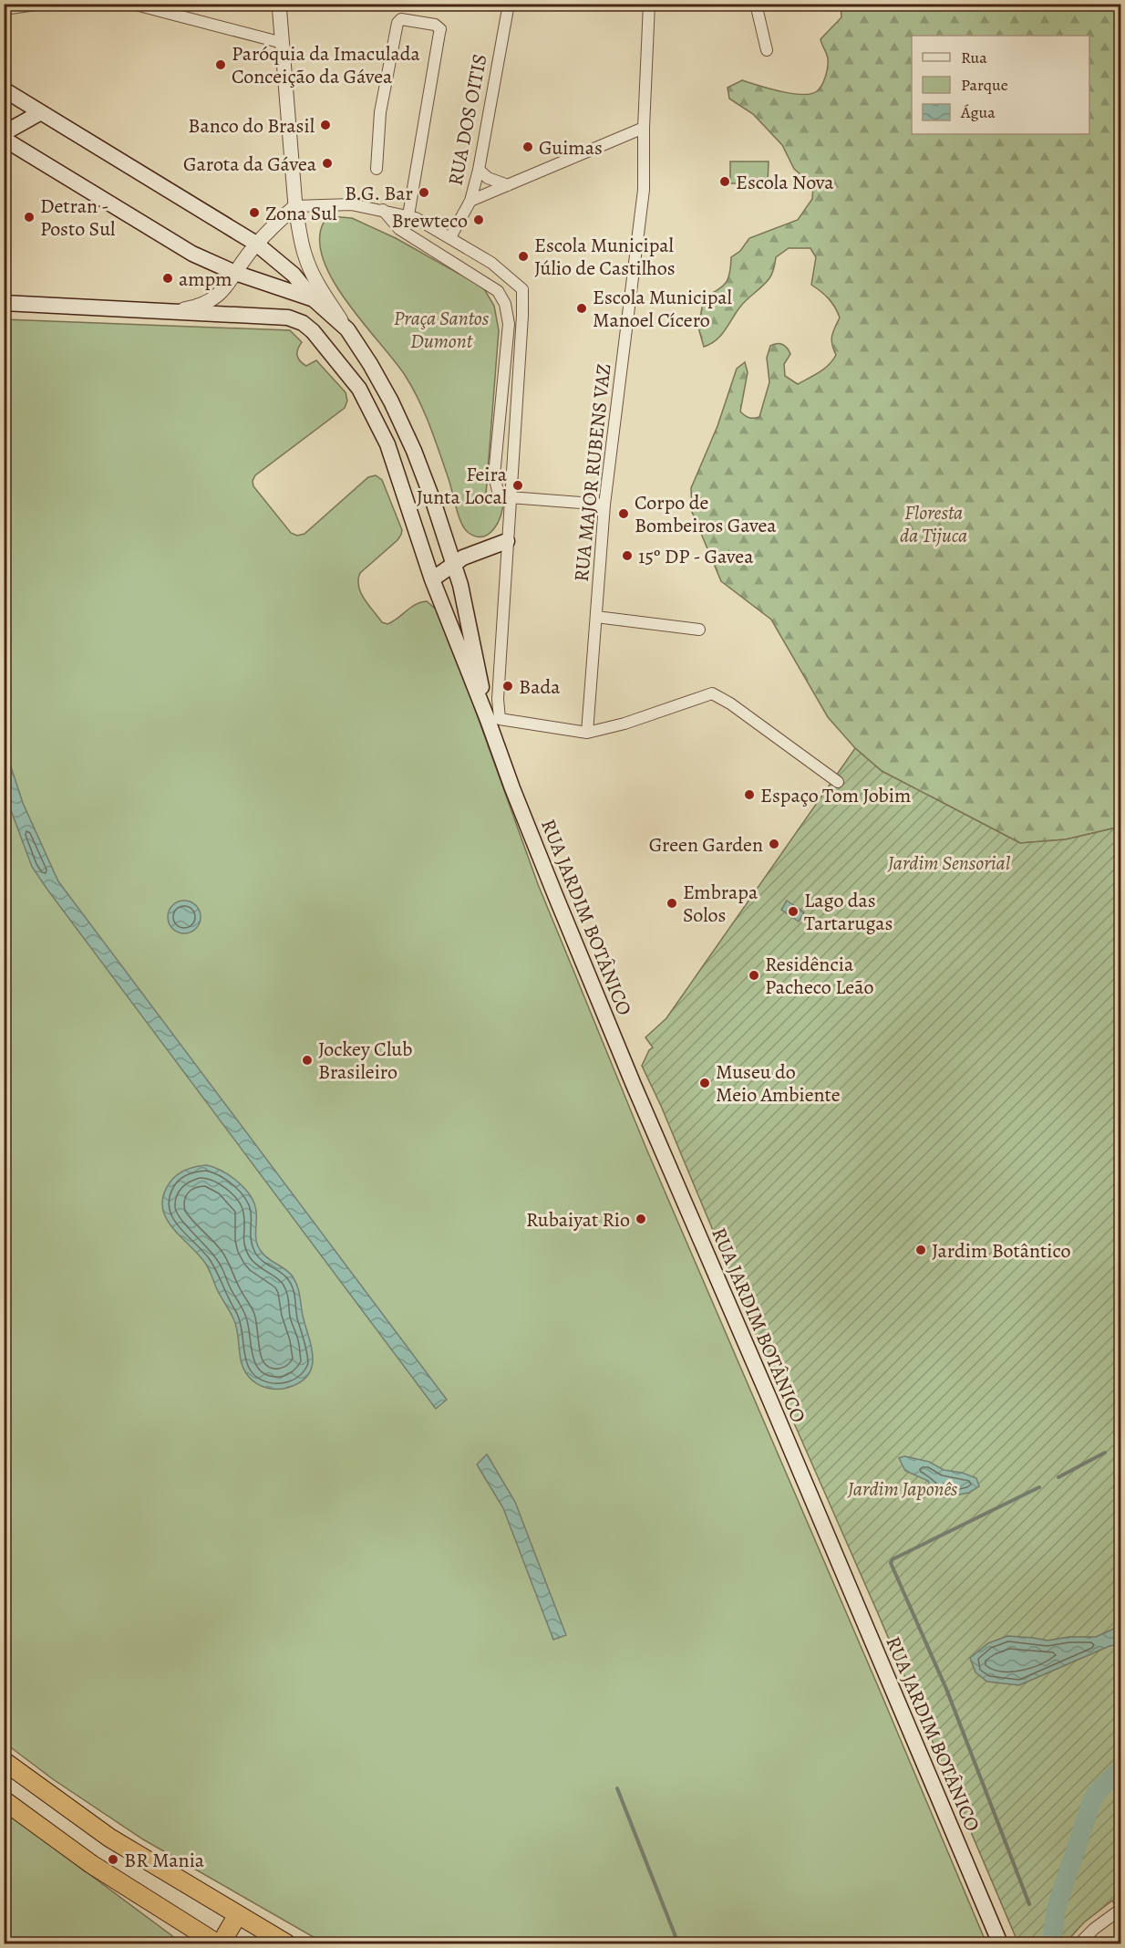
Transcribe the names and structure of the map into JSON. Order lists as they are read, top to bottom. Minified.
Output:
{"streets":{"main road":["RUA JARDIM BOTÂNICO"],"street":["RUA DOS OITIS","RUA MAJOR RUBENS VAZ"]},"parks":["Praça Santos Dumont","Floresta da Tijuca","Jardim Sensorial","Jardim Japonês"],"places":["Paróquia da Imaculada Conceição da Gávea","Banco do Brasil","Guimas","Garota da Gávea","Escola Nova","B.G. Bar","Zona Sul","Detran - Posto Sul","Brewteco","Escola Municipal Júlio de Castilhos","ampm","Escola Municipal Manoel Cícero","Feira Junta Local","Corpo de Bombeiros Gavea","15º DP - Gavea","Bada","Espaço Tom Jobim","Green Garden","Embrapa Solos","Lago das Tartarugas","Residência Pacheco Leão","Jockey Club Brasileiro","Museu do Meio Ambiente","Rubaiyat Rio","Jardim Botântico","BR Mania"],"legend":["Rua","Parque","Água"]}
